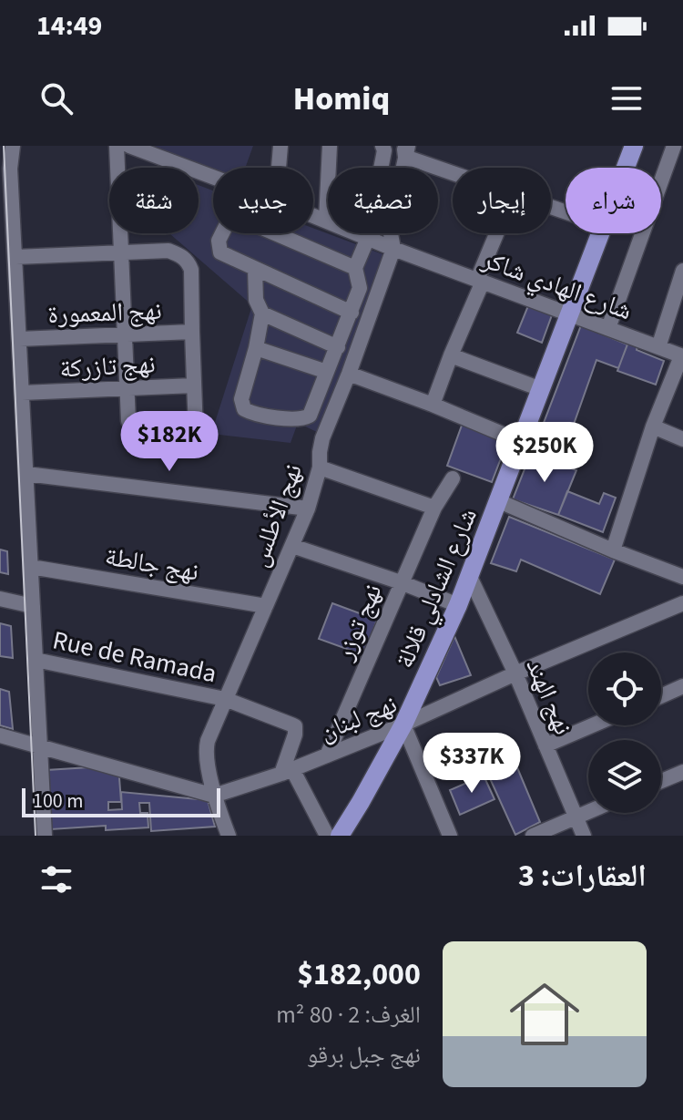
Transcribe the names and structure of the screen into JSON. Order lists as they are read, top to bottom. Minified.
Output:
{"streets":{"main road":["شارع الشادلي قلالة"],"street":["شارع الهادي شاكر","نهج المعمورة","نهج تازركة","نهج الأطلس","نهج جالطة","نهج توزر","Rue de Ramada","نهج الهند","نهج لبنان"]},"crossings":[["شارع الهادي شاكر","نهج الأطلس"],["شارع الهادي شاكر","شارع الشادلي قلالة"],["نهج الأطلس","نهج جالطة"],["نهج الأطلس","Rue de Ramada"],["نهج الأطلس","نهج لبنان"],["شارع الشادلي قلالة","نهج الهند"],["شارع الشادلي قلالة","نهج لبنان"],["نهج توزر","نهج لبنان"],["Rue de Ramada","نهج لبنان"],["نهج الهند","نهج لبنان"]],"scale_bar":"100 m","page":{"status":"14:49","header":"Homiq","chip":["شراء","إيجار","تصفية","جديد","شقة"],"price":["$182K","$250K","$337K"],"scale":"100 m","heading":"العقارات: 3","list":[{"name":"$182,000","note":"الغرف: 2 · 80 m² · نهج جبل برقو"}]}}
